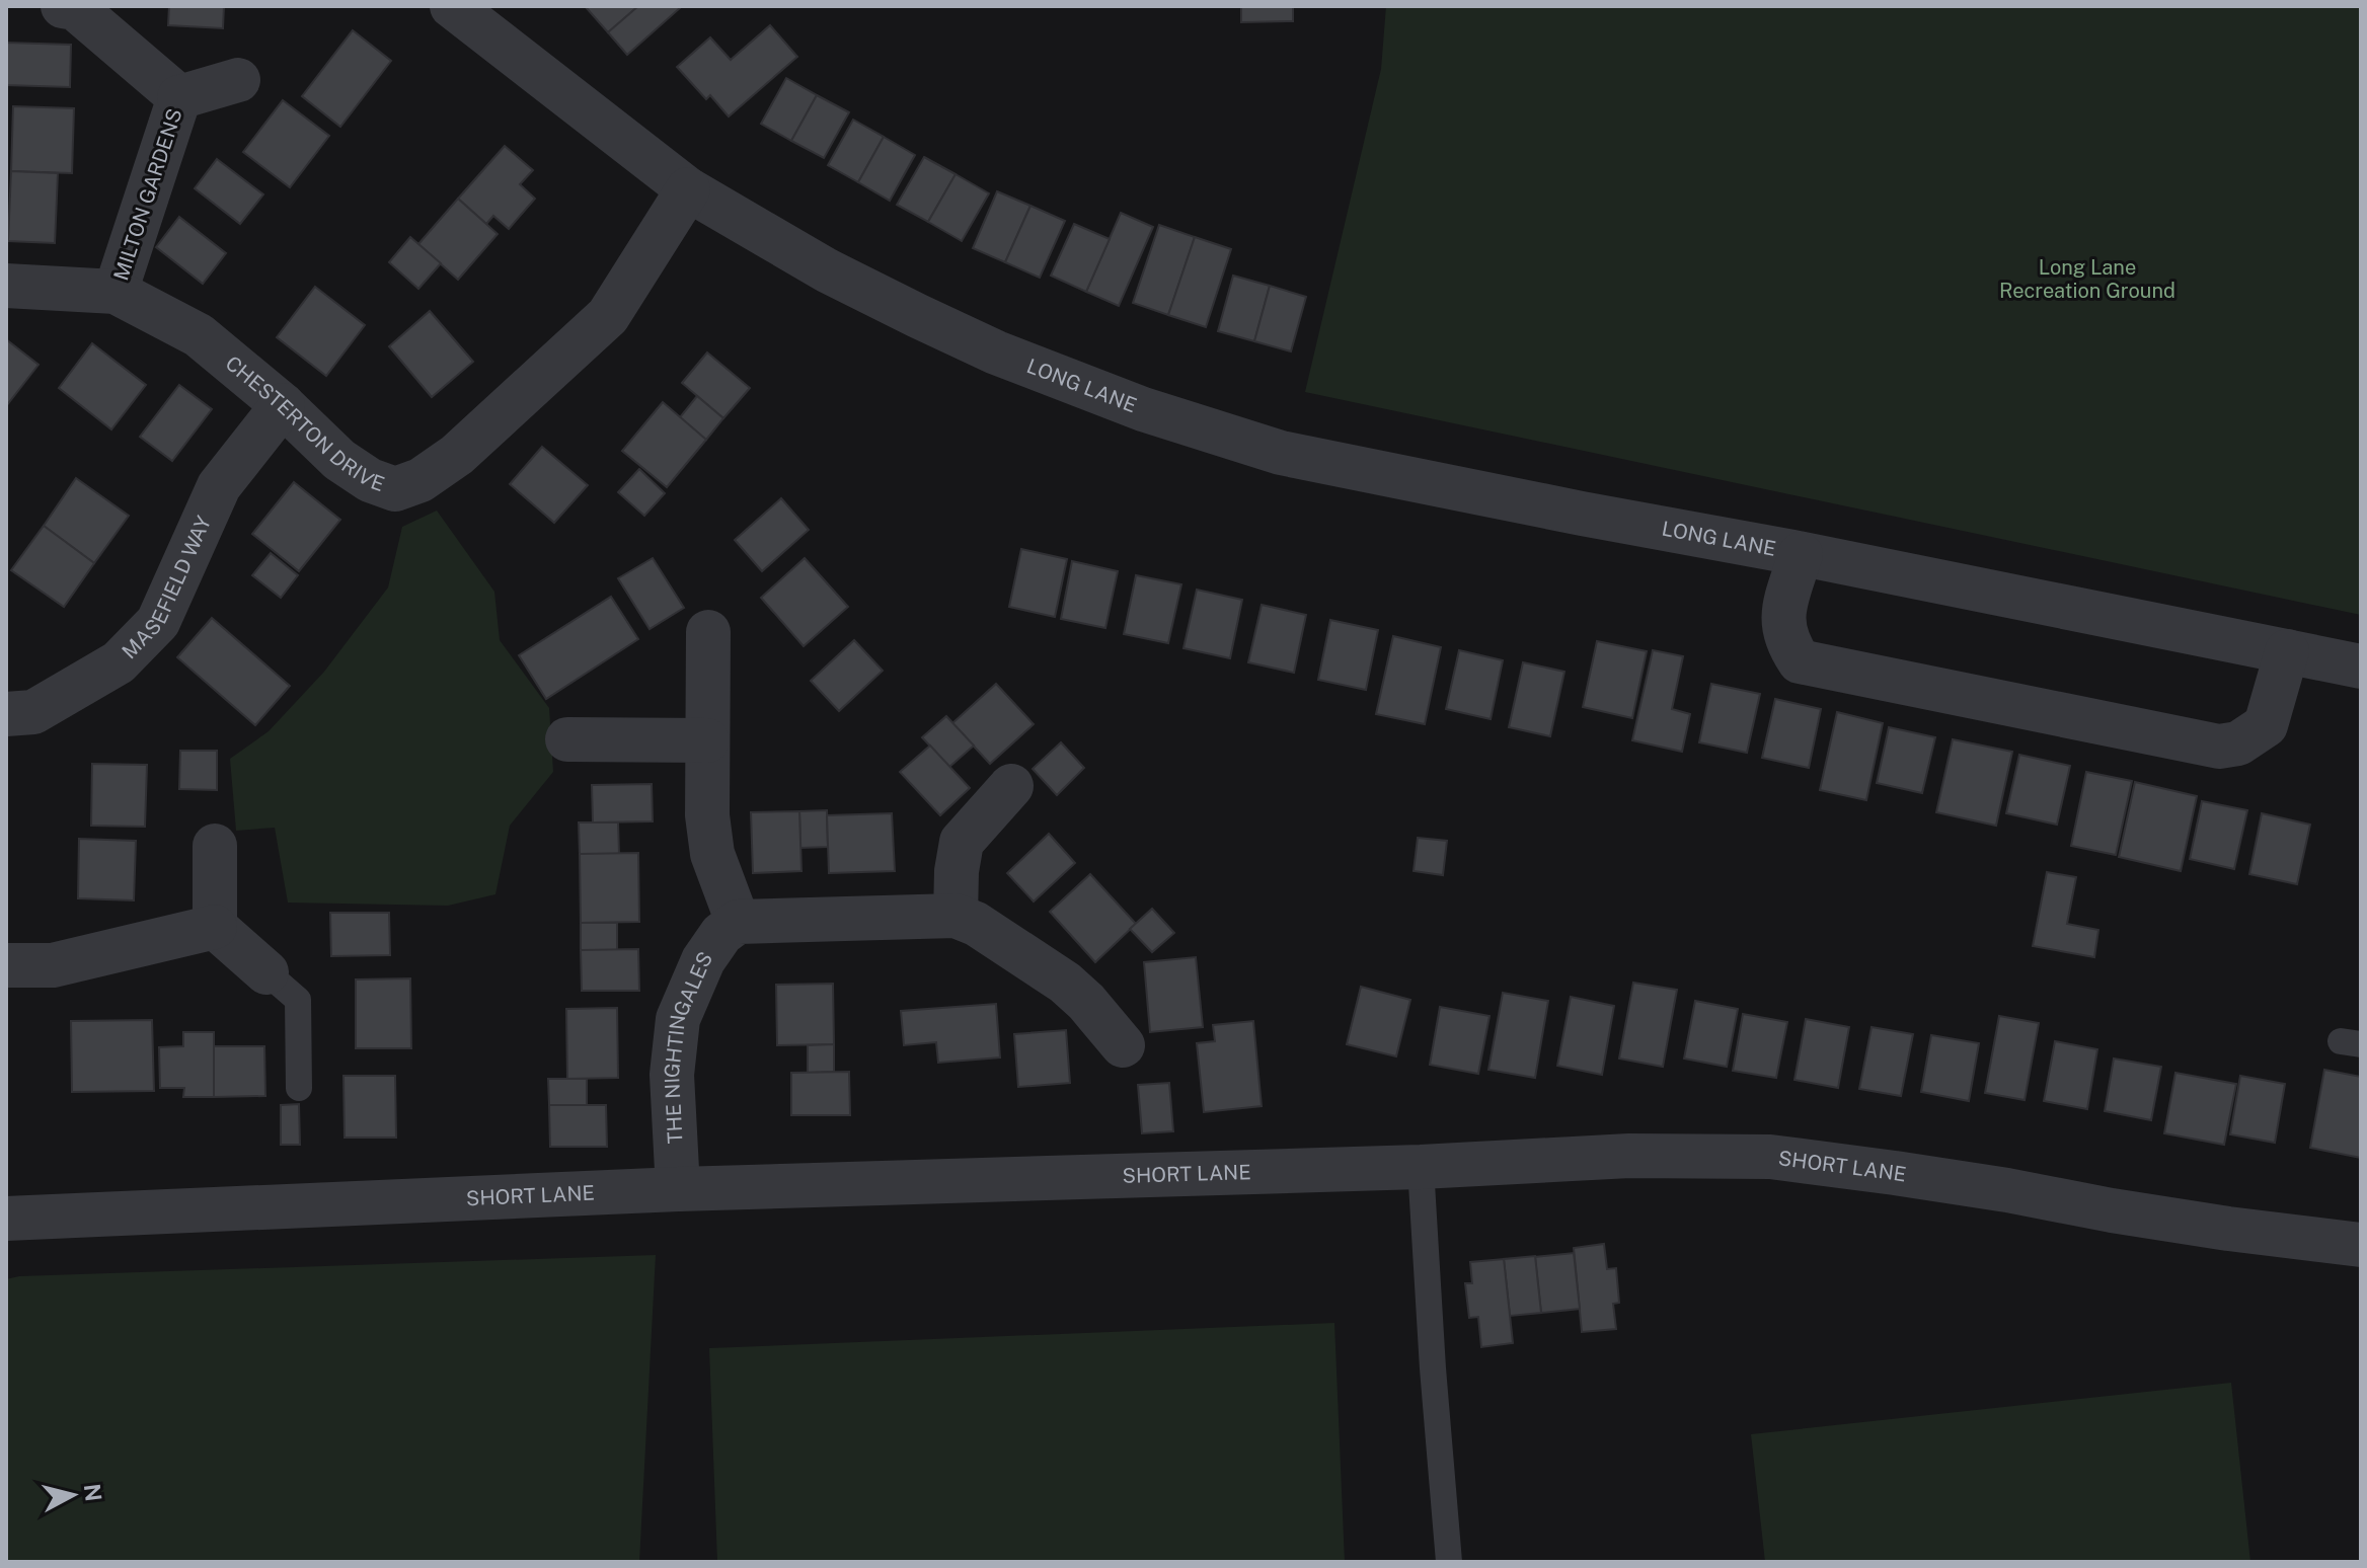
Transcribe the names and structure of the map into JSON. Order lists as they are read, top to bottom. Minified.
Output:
{"streets":{"street":["MILTON GARDENS","LONG LANE","CHESTERTON DRIVE","MASEFIELD WAY","THE NIGHTINGALES","SHORT LANE"]},"crossings":[["MILTON GARDENS","CHESTERTON DRIVE"],["LONG LANE","CHESTERTON DRIVE"],["CHESTERTON DRIVE","MASEFIELD WAY"],["THE NIGHTINGALES","SHORT LANE"]],"parks":["Long Lane Recreation Ground"],"north":"right"}
